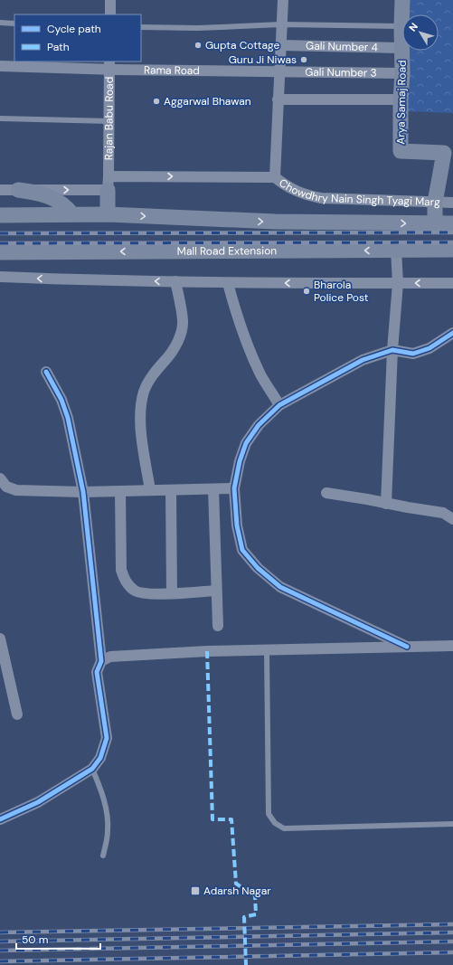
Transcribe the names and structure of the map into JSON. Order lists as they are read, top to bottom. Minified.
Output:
{"streets":{"main road":["Arya Samaj Road","Mall Road Extension"],"street":["Gali Number 4","Rama Road","Gali Number 3","Rajan Babu Road","Chowdhry Nain Singh Tyagi Marg"]},"crossings":[["Gali Number 4","Arya Samaj Road"],["Rama Road","Gali Number 3"],["Rama Road","Rajan Babu Road"],["Gali Number 3","Arya Samaj Road"],["Rajan Babu Road","Chowdhry Nain Singh Tyagi Marg"]],"places":{"other":["Gupta Cottage","Guru Ji Niwas","Aggarwal Bhawan","Bharola Police Post"],"transit":["Adarsh Nagar"]},"legend":["Cycle path","Path"],"scale_bar":"50 m","north":"top left"}
